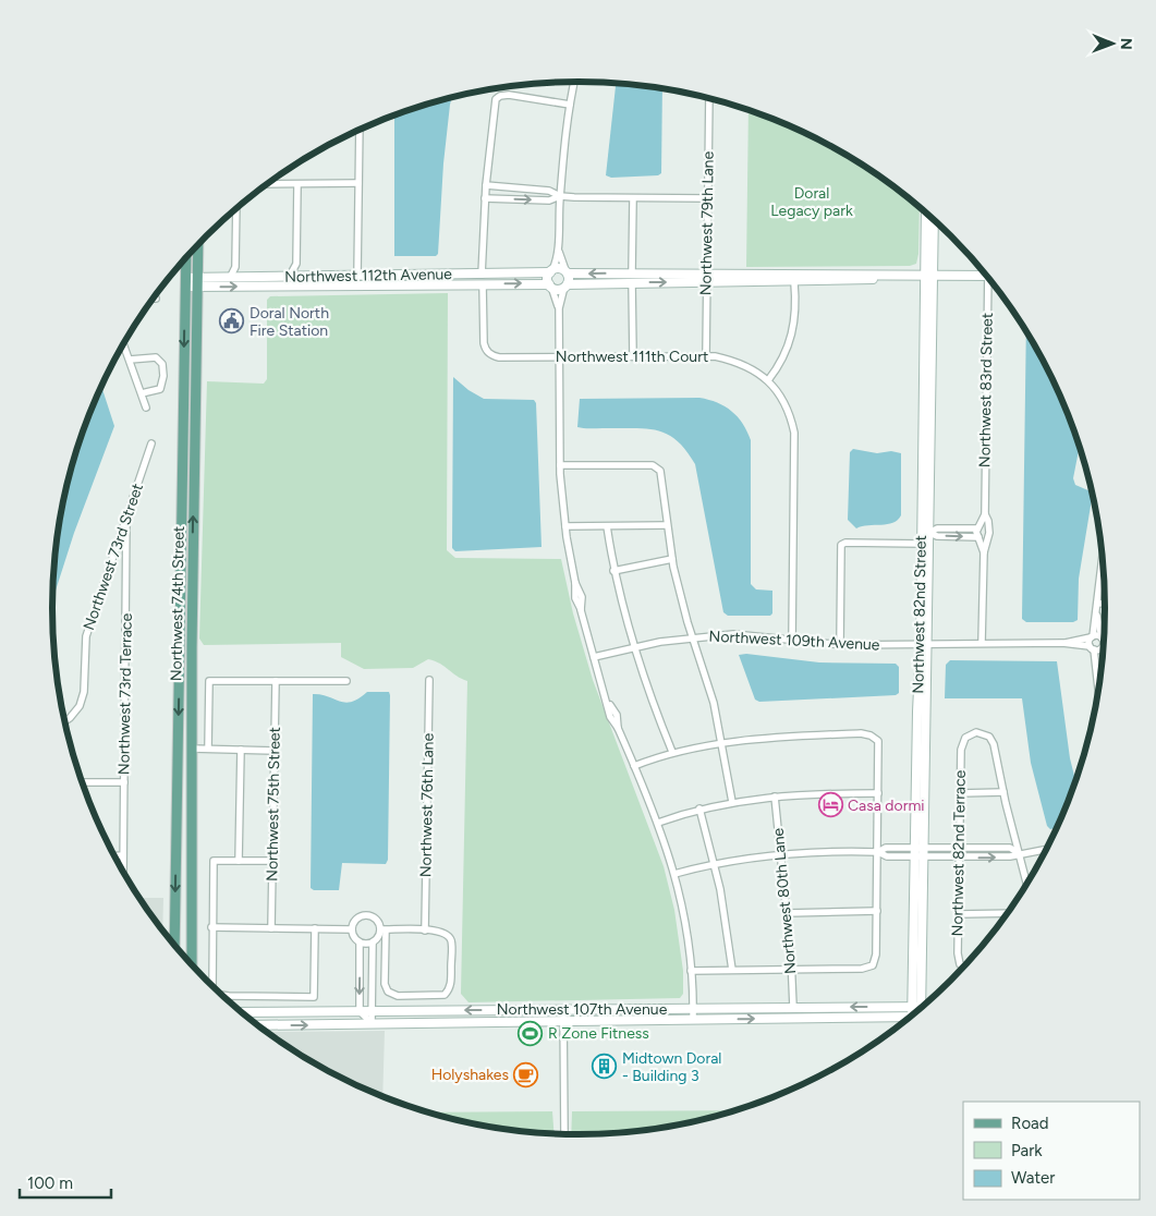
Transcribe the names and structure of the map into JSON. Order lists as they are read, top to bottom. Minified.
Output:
{"streets":{"main road":["Northwest 74th Street"],"street":["Northwest 79th Lane","Northwest 112th Avenue","Northwest 111th Court","Northwest 83rd Street","Northwest 73rd Street","Northwest 82nd Street","Northwest 109th Avenue","Northwest 73rd Terrace","Northwest 75th Street","Northwest 76th Lane","Northwest 82nd Terrace","Northwest 80th Lane","Northwest 107th Avenue"]},"crossings":[["Northwest 79th Lane","Northwest 111th Court"],["Northwest 112th Avenue","Northwest 111th Court"],["Northwest 112th Avenue","Northwest 74th Street"],["Northwest 111th Court","Northwest 109th Avenue"],["Northwest 83rd Street","Northwest 109th Avenue"],["Northwest 73rd Street","Northwest 73rd Terrace"],["Northwest 82nd Street","Northwest 109th Avenue"],["Northwest 82nd Street","Northwest 107th Avenue"],["Northwest 80th Lane","Northwest 107th Avenue"]],"parks":["Doral Legacy park"],"places":{"public building":["Doral North Fire Station"],"hotel":["Casa dormi"],"sports":["R Zone Fitness"],"building":["Midtown Doral - Building 3"],"cafe":["Holyshakes"]},"legend":["Road","Park","Water"],"scale_bar":"100 m","north":"right"}
